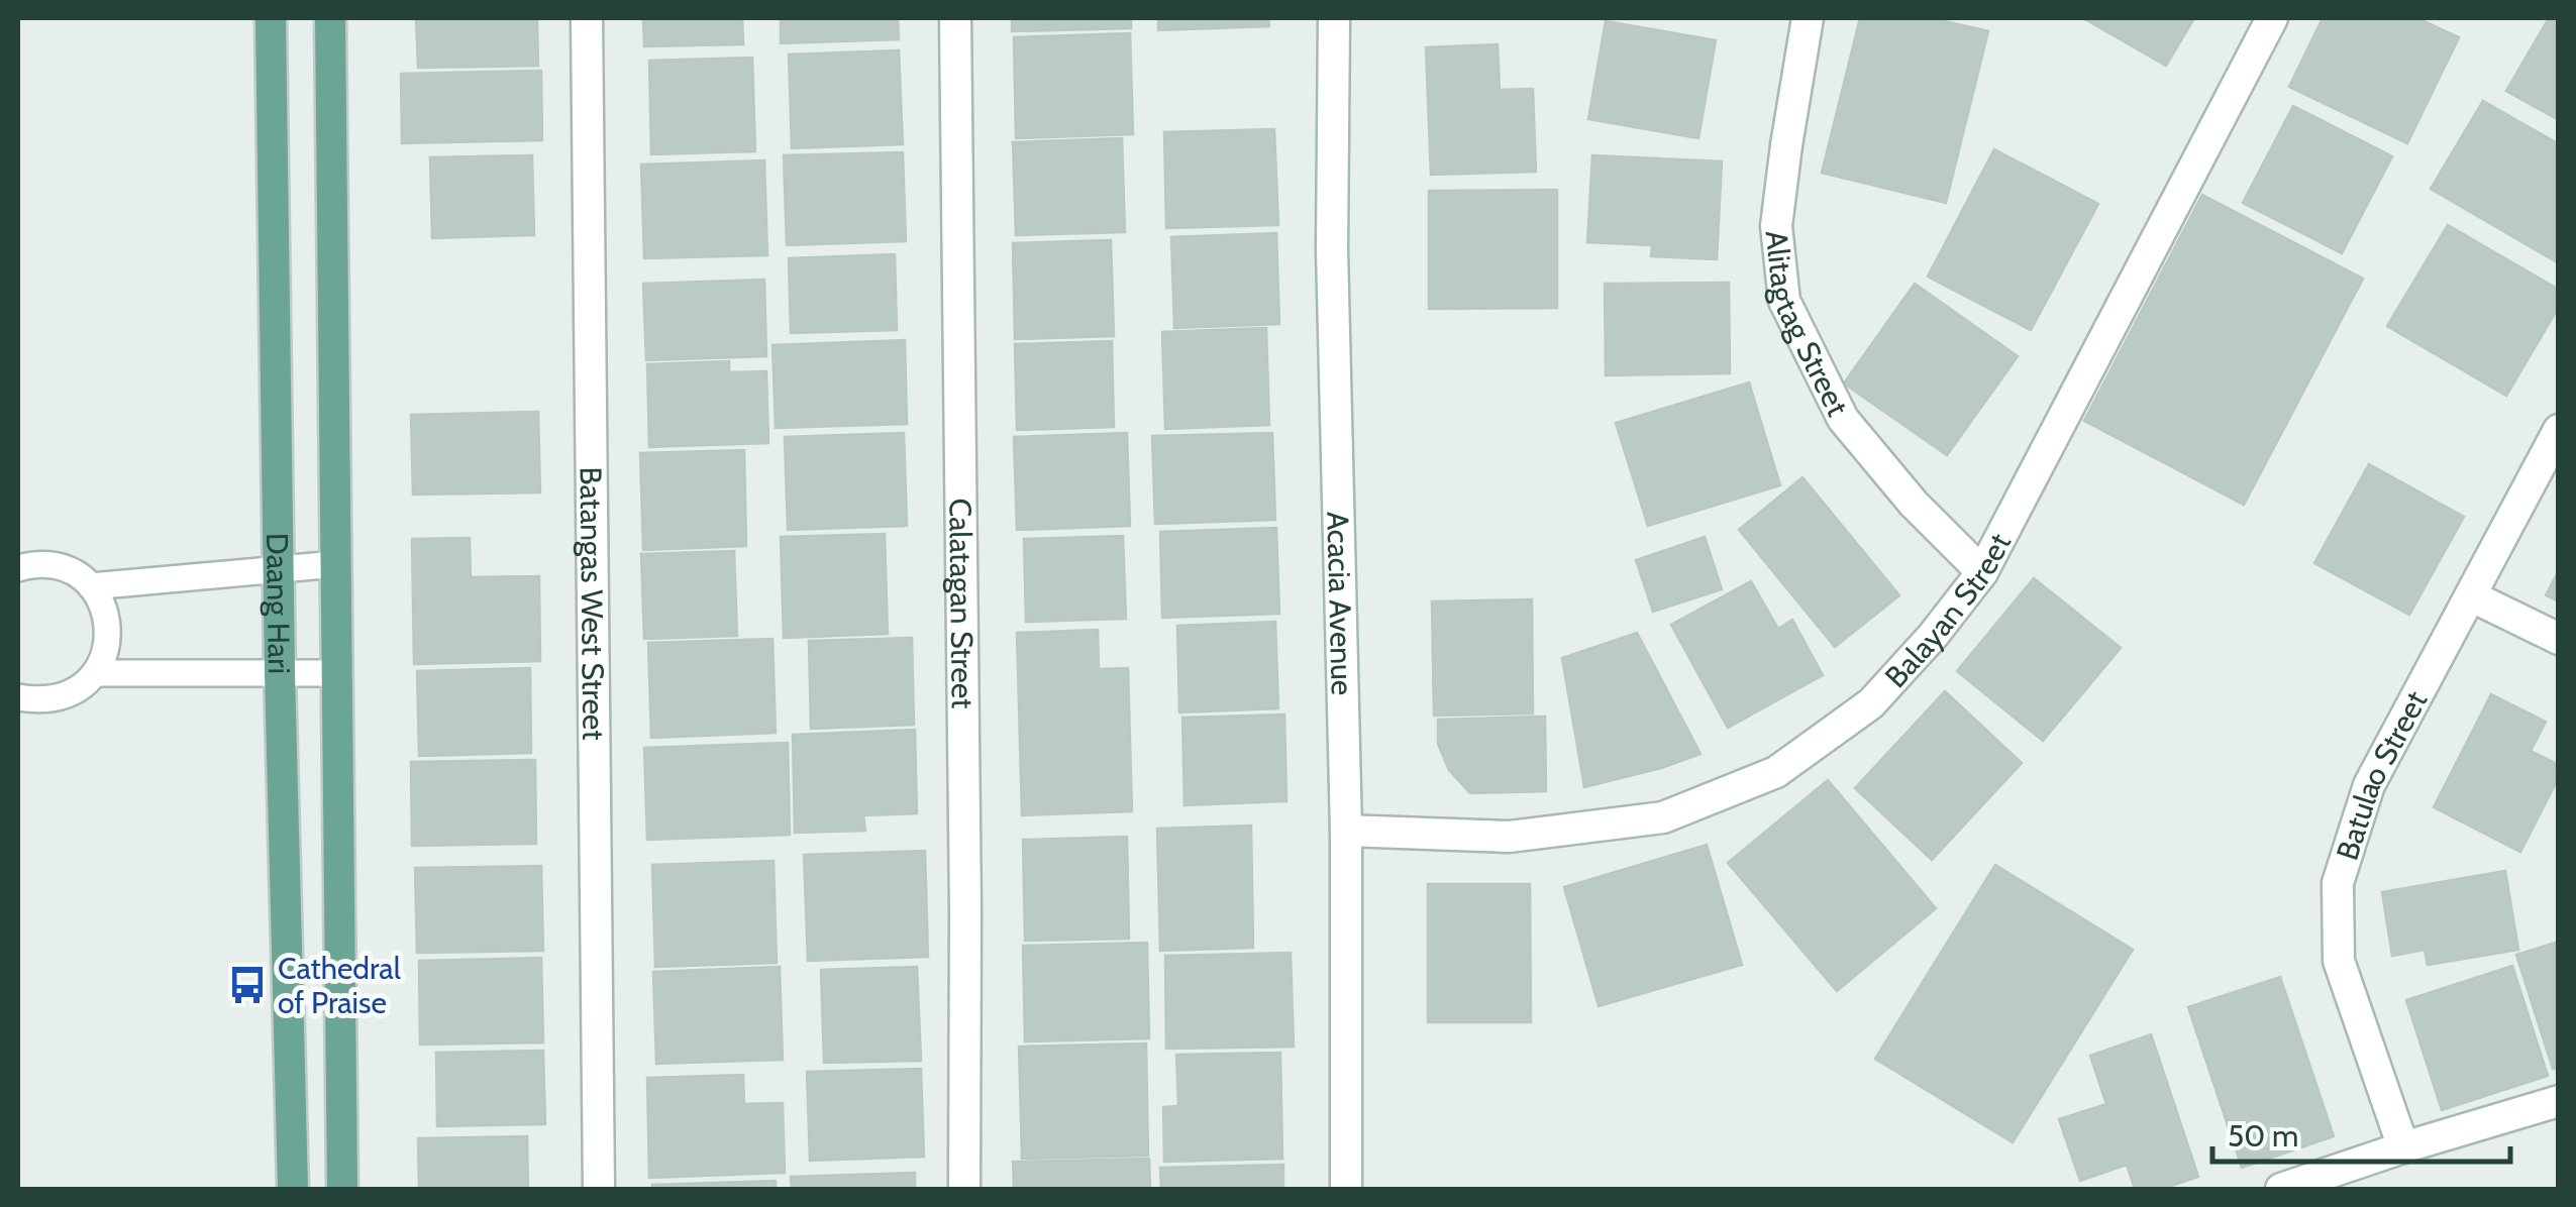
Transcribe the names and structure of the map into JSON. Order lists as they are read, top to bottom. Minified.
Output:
{"streets":{"main road":["Daang Hari"],"street":["Alitagtag Street","Batangas West Street","Calatagan Street","Acacia Avenue","Balayan Street","Batulao Street"]},"crossings":[["Alitagtag Street","Balayan Street"],["Acacia Avenue","Balayan Street"]],"places":{"bus stop":["Cathedral of Praise"]},"scale_bar":"50 m"}
